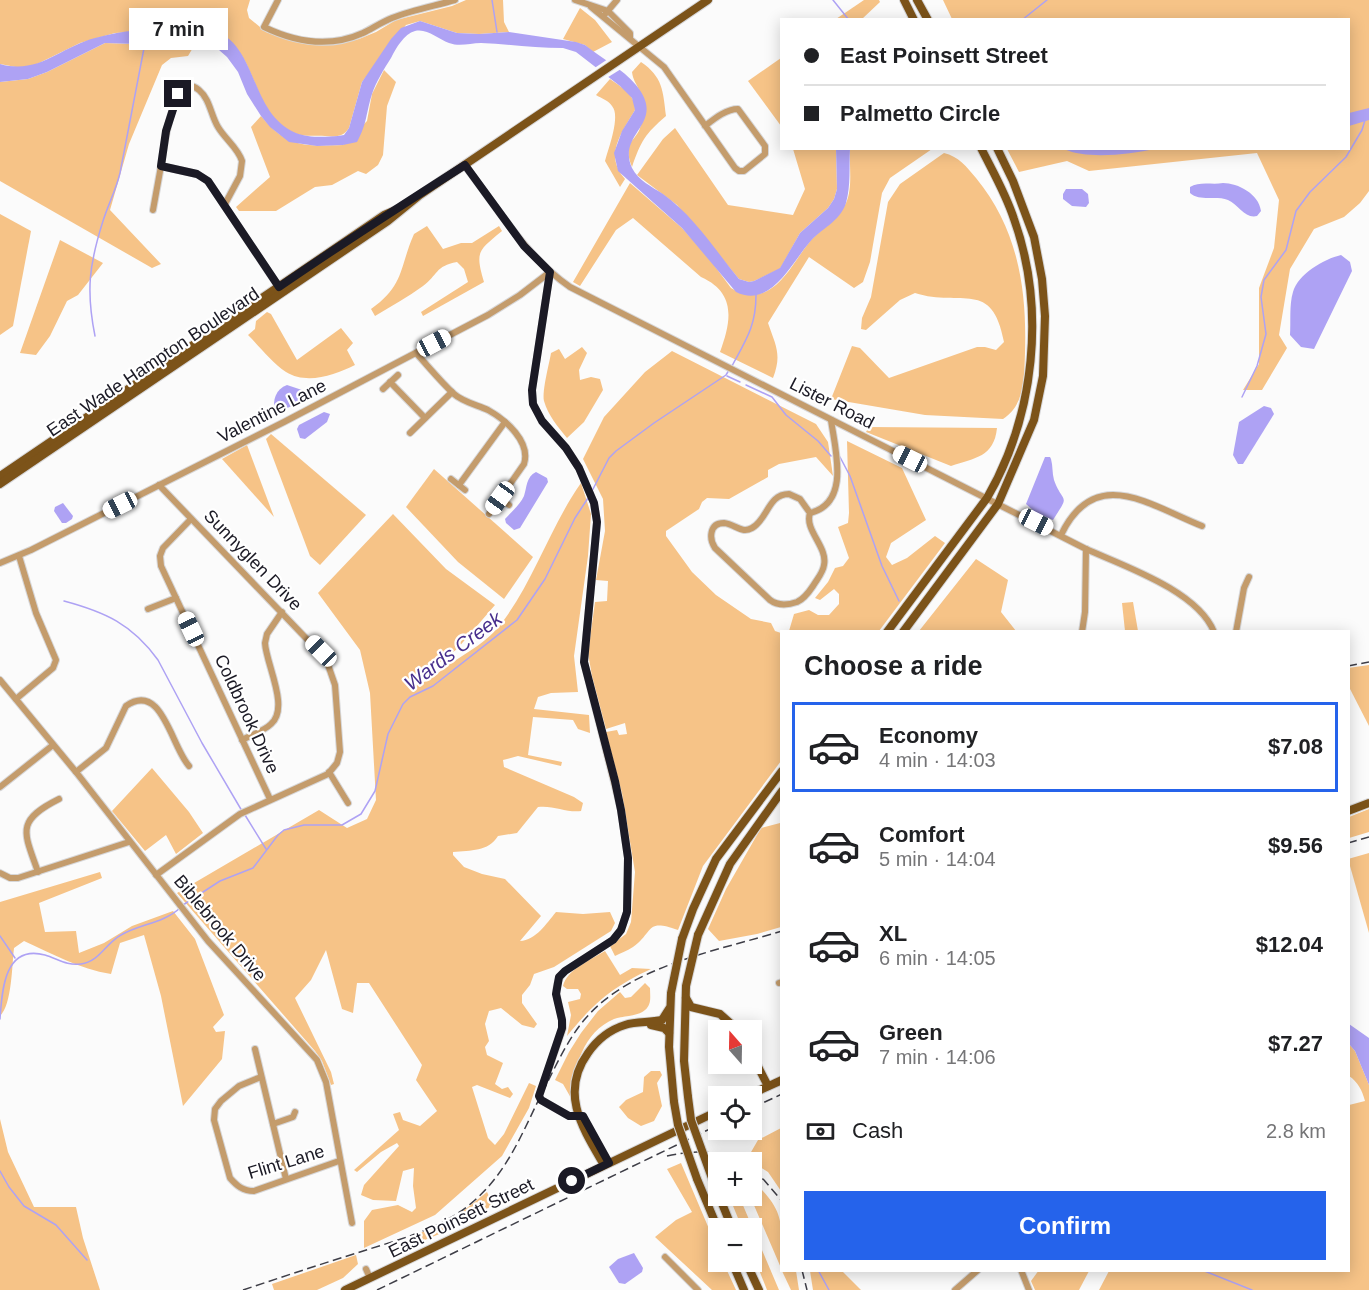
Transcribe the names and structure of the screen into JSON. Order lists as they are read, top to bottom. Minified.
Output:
{"streets":{"main road":["East Wade Hampton Boulevard","East Poinsett Street"],"street":["Lister Road","Valentine Lane","Sunnyglen Drive","Coldbrook Drive","Biblebrook Drive","Flint Lane"]},"crossings":[["East Wade Hampton Boulevard","Lister Road"],["Lister Road","Valentine Lane"],["Valentine Lane","Sunnyglen Drive"],["Sunnyglen Drive","Coldbrook Drive"],["Biblebrook Drive","Flint Lane"]],"water":["Wards Creek"],"north":"top","page":{"bubble":"7 min","banner":["East Poinsett Street","Palmetto Circle"],"heading":"Choose a ride","list":[{"name":"Economy","note":"4 min · 14:03","value":"$7.08"},{"name":"Comfort","note":"5 min · 14:04","value":"$9.56"},{"name":"XL","note":"6 min · 14:05","value":"$12.04"},{"name":"Green","note":"7 min · 14:06","value":"$7.27"}],"map_buttons":["+","−"],"pay":["Cash","2.8 km"],"buttons":"Confirm"}}
